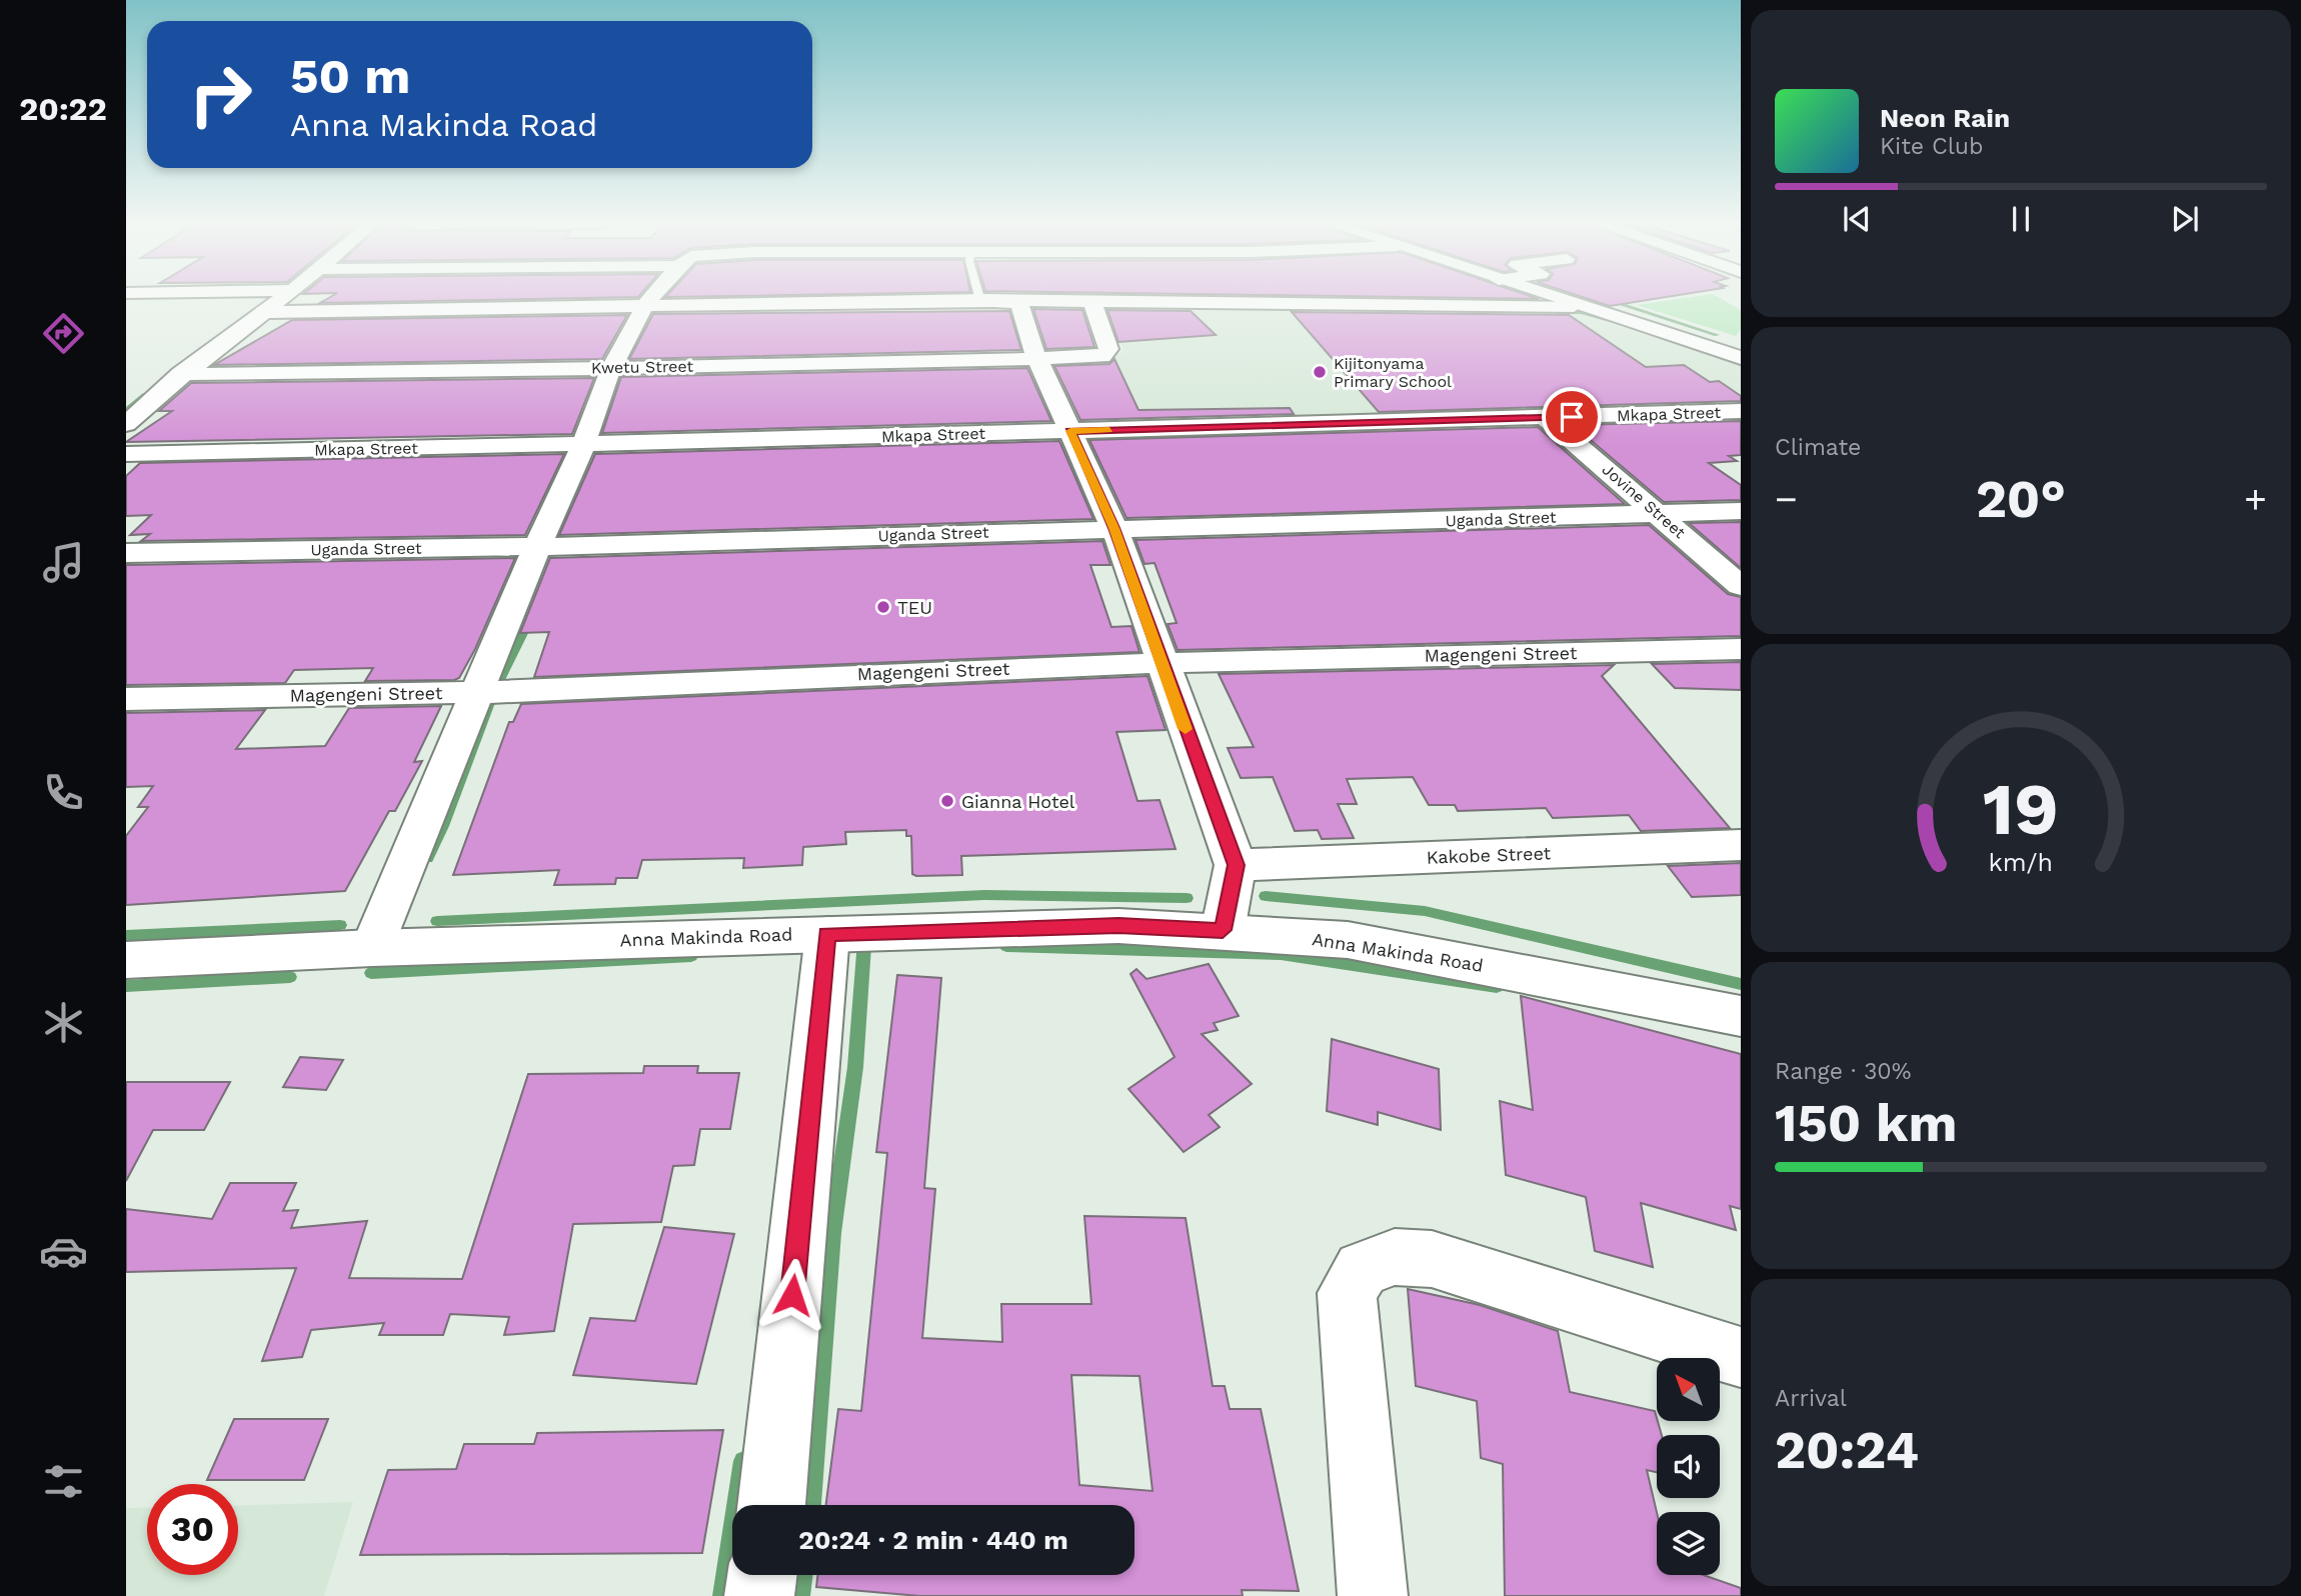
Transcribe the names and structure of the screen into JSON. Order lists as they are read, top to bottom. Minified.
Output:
{"streets":{"street":["Kwetu Street","Mkapa Street","Jovine Street","Uganda Street","Magengeni Street","Kakobe Street","Anna Makinda Road"]},"crossings":[["Mkapa Street","Jovine Street"],["Jovine Street","Uganda Street"]],"places":["Kijitonyama Primary School","TEU","Gianna Hotel"],"north":"top left","page":{"tabs":"20:22","turn":["50 m","Anna Makinda Road"],"song":["Neon Rain","Kite Club"],"tile":["Climate",["Range · 30%","150 km"],["Arrival","20:24"]],"heat":["−","20°","+"],"limit":"30","trip":"20:24 · 2 min · 440 m","gauge":["19","km/h"]}}
